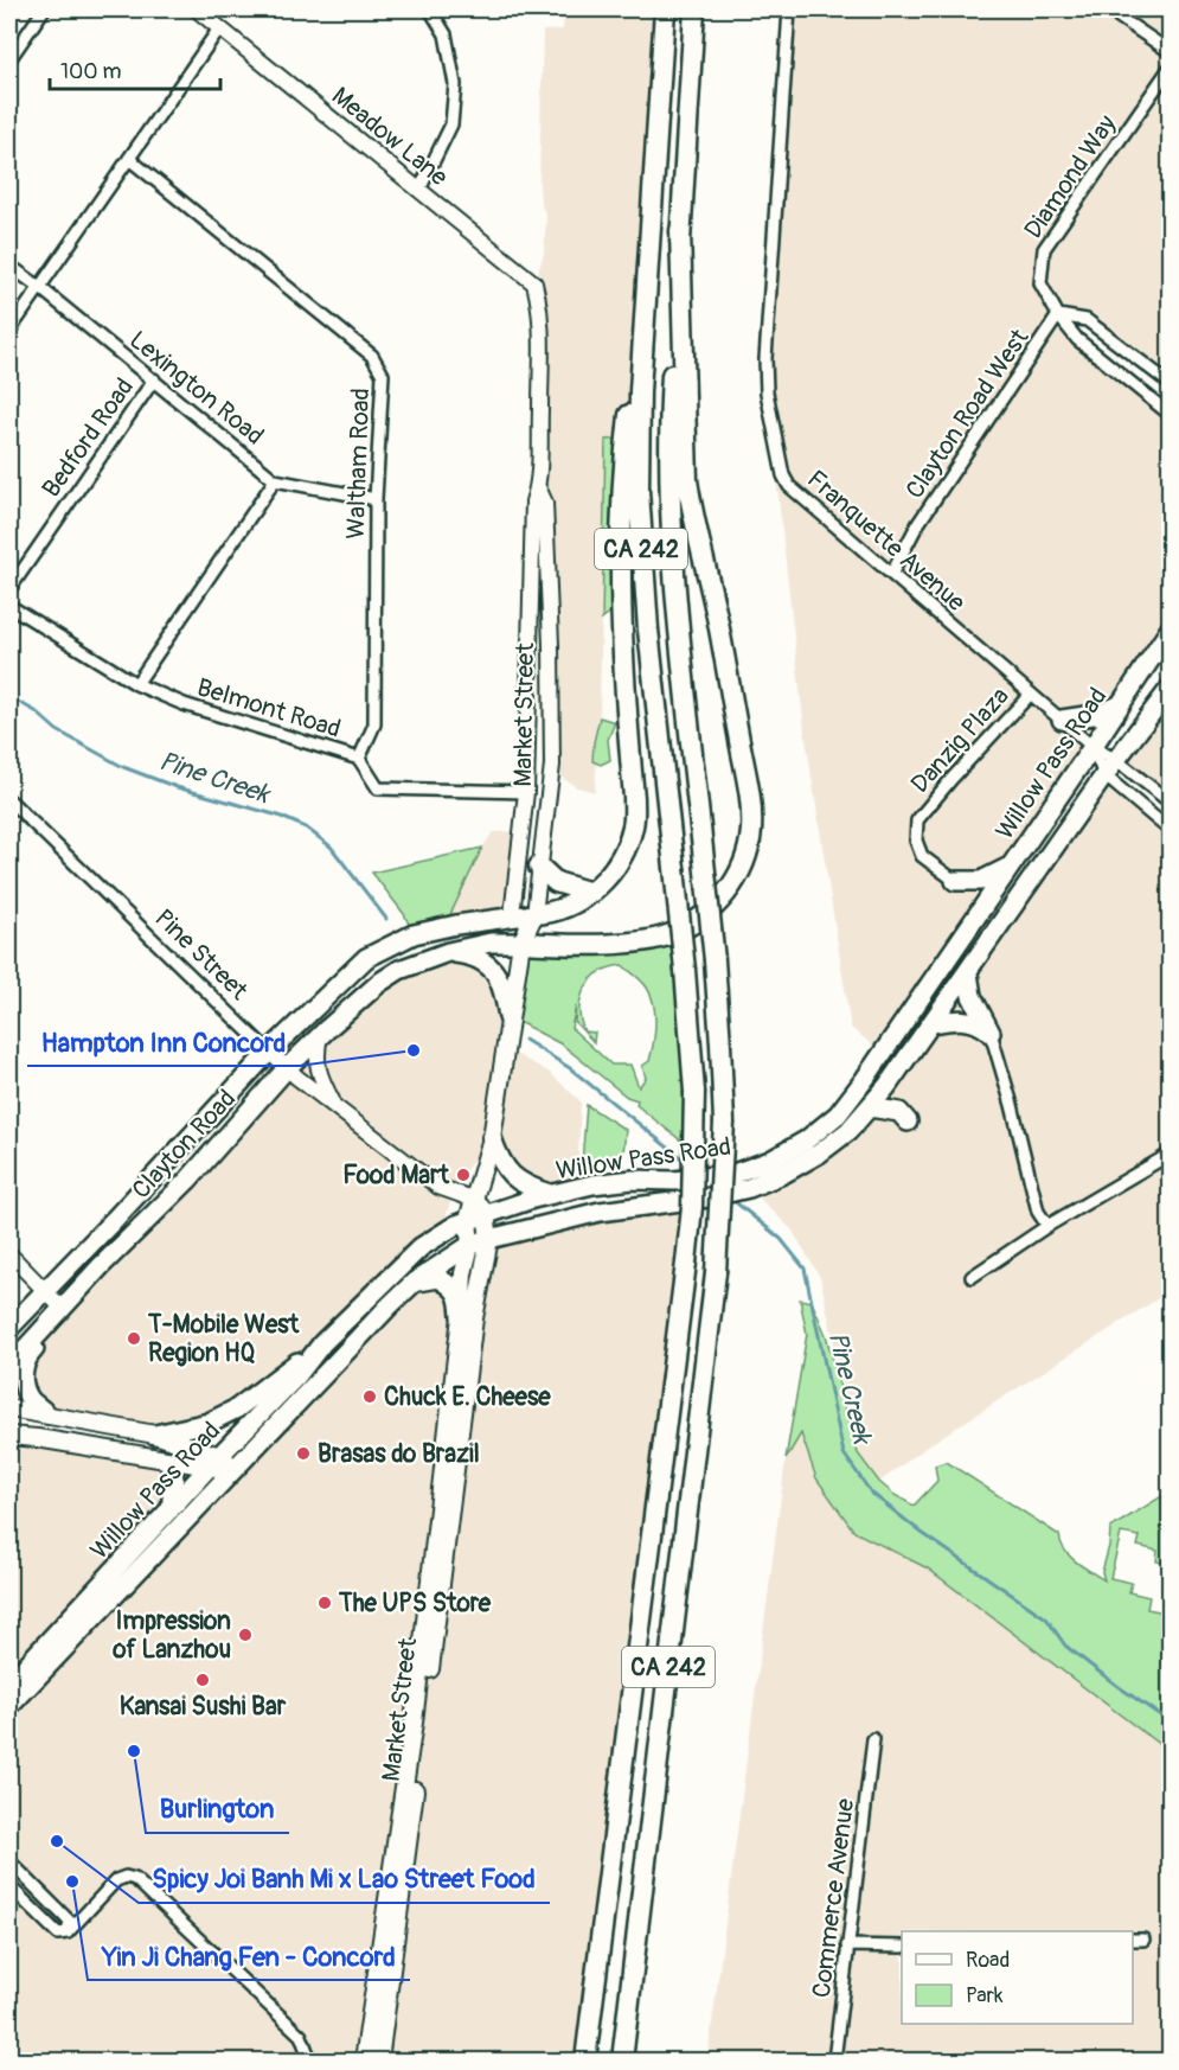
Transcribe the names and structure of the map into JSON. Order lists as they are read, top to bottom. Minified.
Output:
{"streets":{"highway":["CA 242"],"main road":["Market Street","Willow Pass Road","Clayton Road"],"street":["Meadow Lane","Diamond Way","Lexington Road","Clayton Road West","Bedford Road","Waltham Road","Franquette Avenue","Belmont Road","Danzig Plaza","Pine Street","Commerce Avenue"]},"crossings":[["Meadow Lane","Market Street"],["Diamond Way","Clayton Road West"],["Lexington Road","Bedford Road"],["Lexington Road","Waltham Road"],["Clayton Road West","Franquette Avenue"],["Waltham Road","Belmont Road"],["Franquette Avenue","Danzig Plaza"],["Franquette Avenue","Willow Pass Road"],["Belmont Road","Market Street"],["Market Street","Willow Pass Road"],["Market Street","Pine Street"],["Market Street","Clayton Road"],["Willow Pass Road","Pine Street"],["Pine Street","Clayton Road"]],"water":["Pine Creek"],"places":["Hampton Inn Concord","Food Mart","T-Mobile West Region HQ","Chuck E. Cheese","Brasas do Brazil","The UPS Store","Impression of Lanzhou","Kansai Sushi Bar","Burlington","Spicy Joi Banh Mi x Lao Street Food","Yin Ji Chang Fen - Concord"],"legend":["Road","Park"],"scale_bar":"100 m"}
